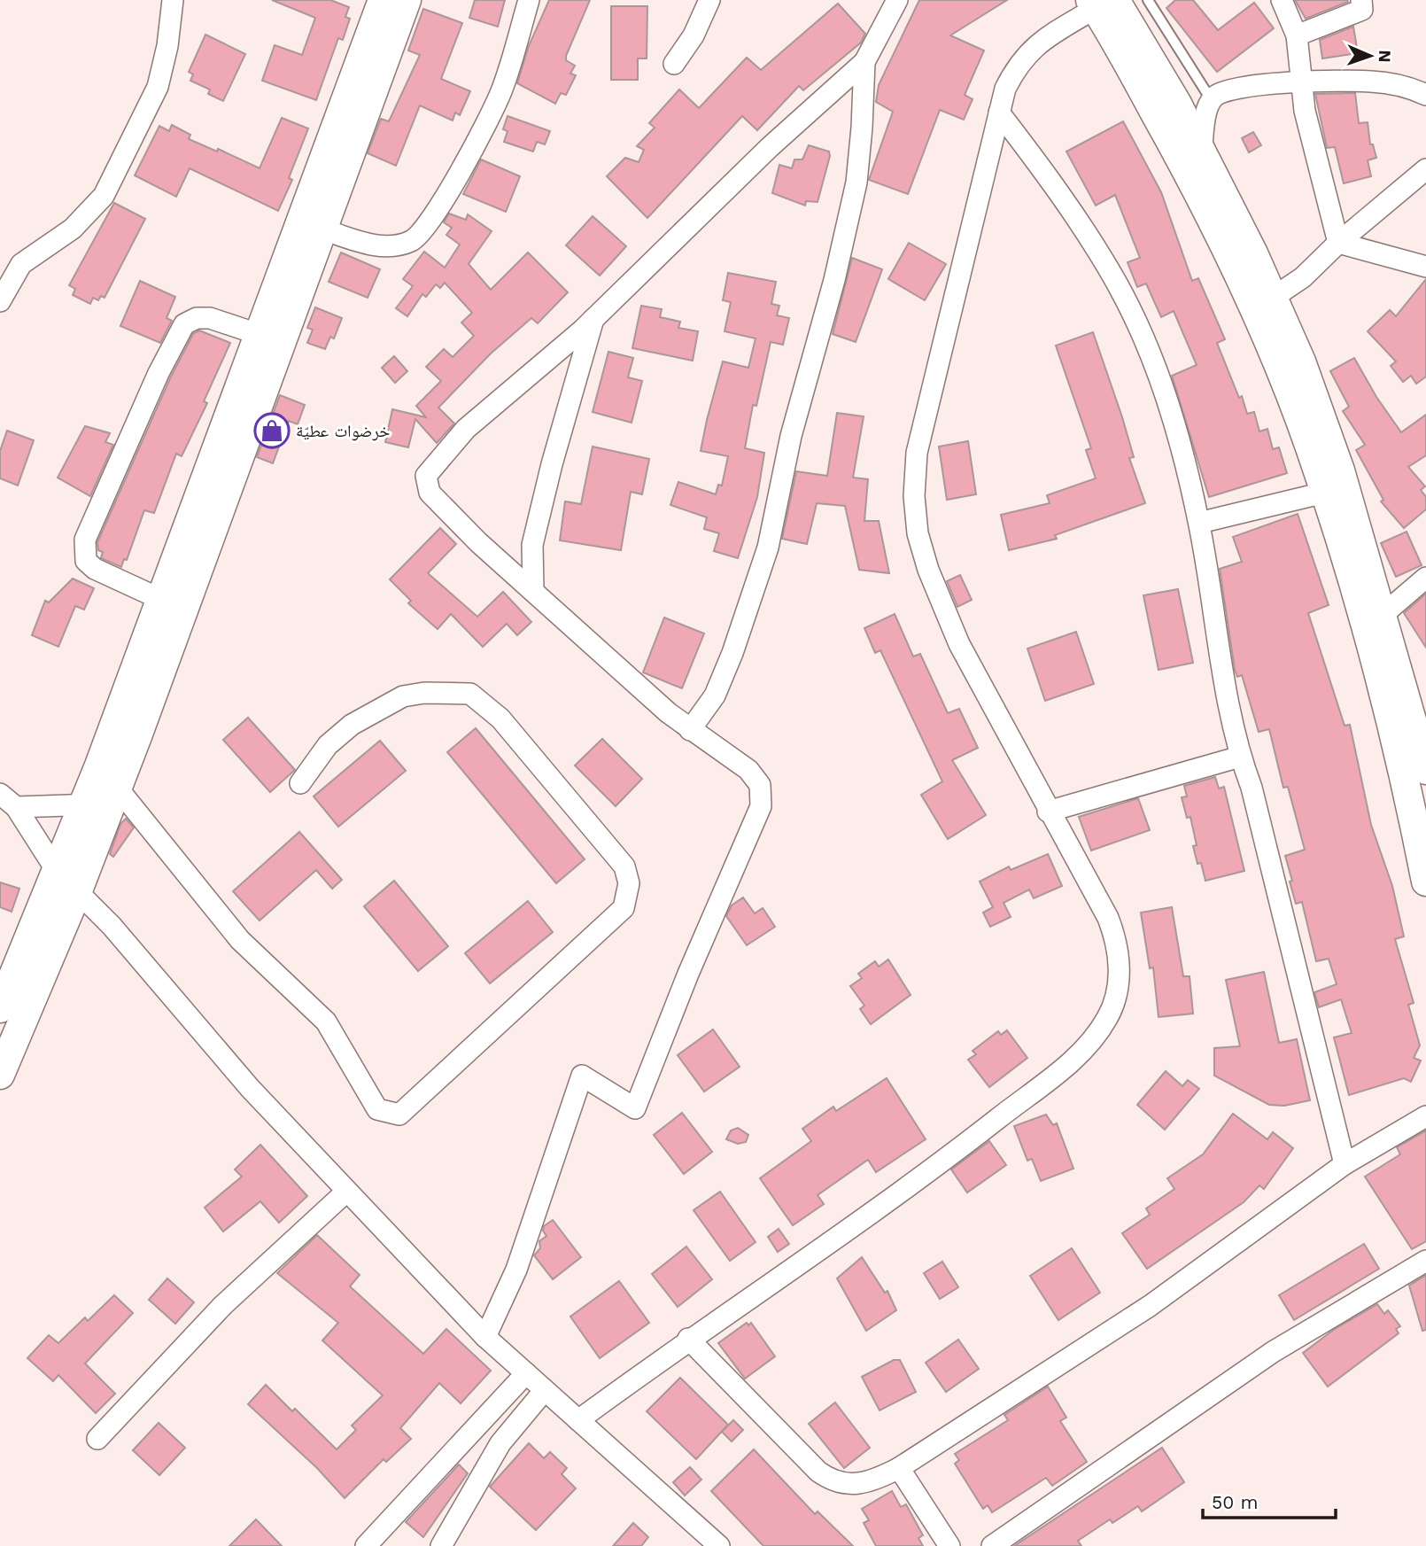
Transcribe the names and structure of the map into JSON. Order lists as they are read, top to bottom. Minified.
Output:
{"places":{"shop":["خرضوات عطيّة"]},"scale_bar":"50 m","north":"right"}
